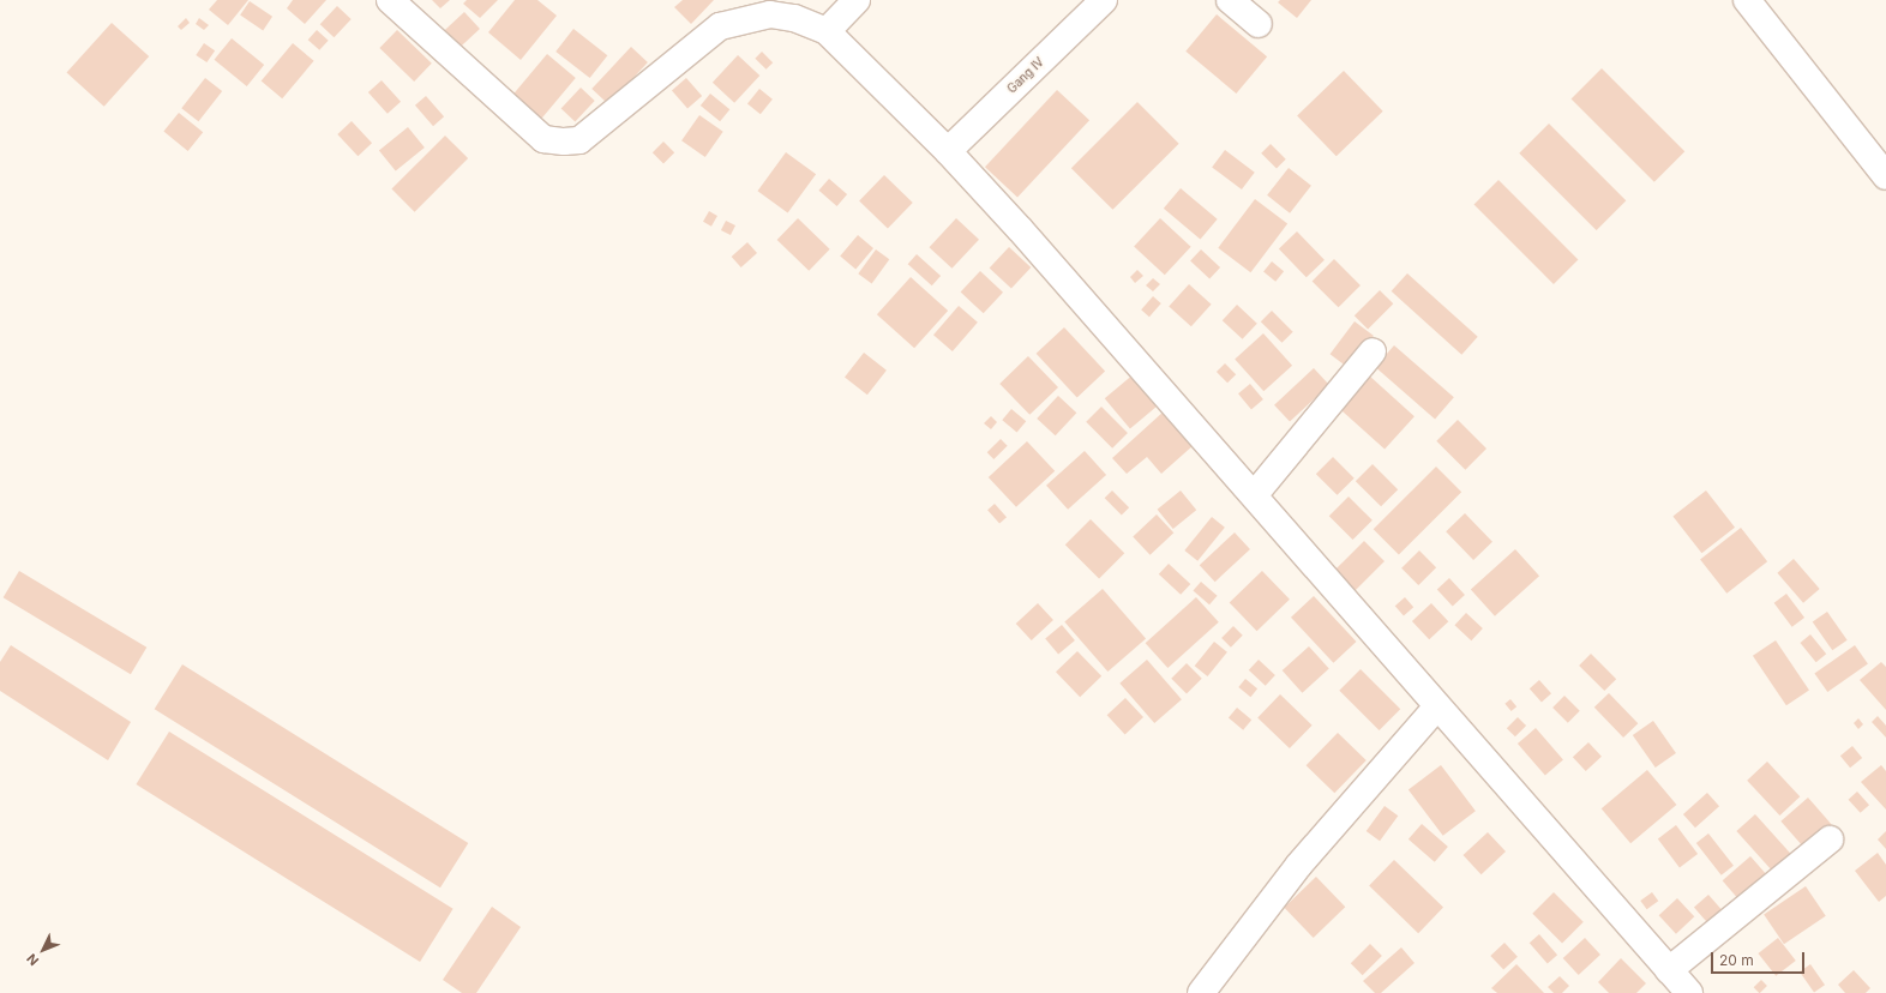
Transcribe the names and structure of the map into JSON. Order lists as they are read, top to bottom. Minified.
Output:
{"streets":{"street":["Gang IV"]},"scale_bar":"20 m","north":"bottom left"}
